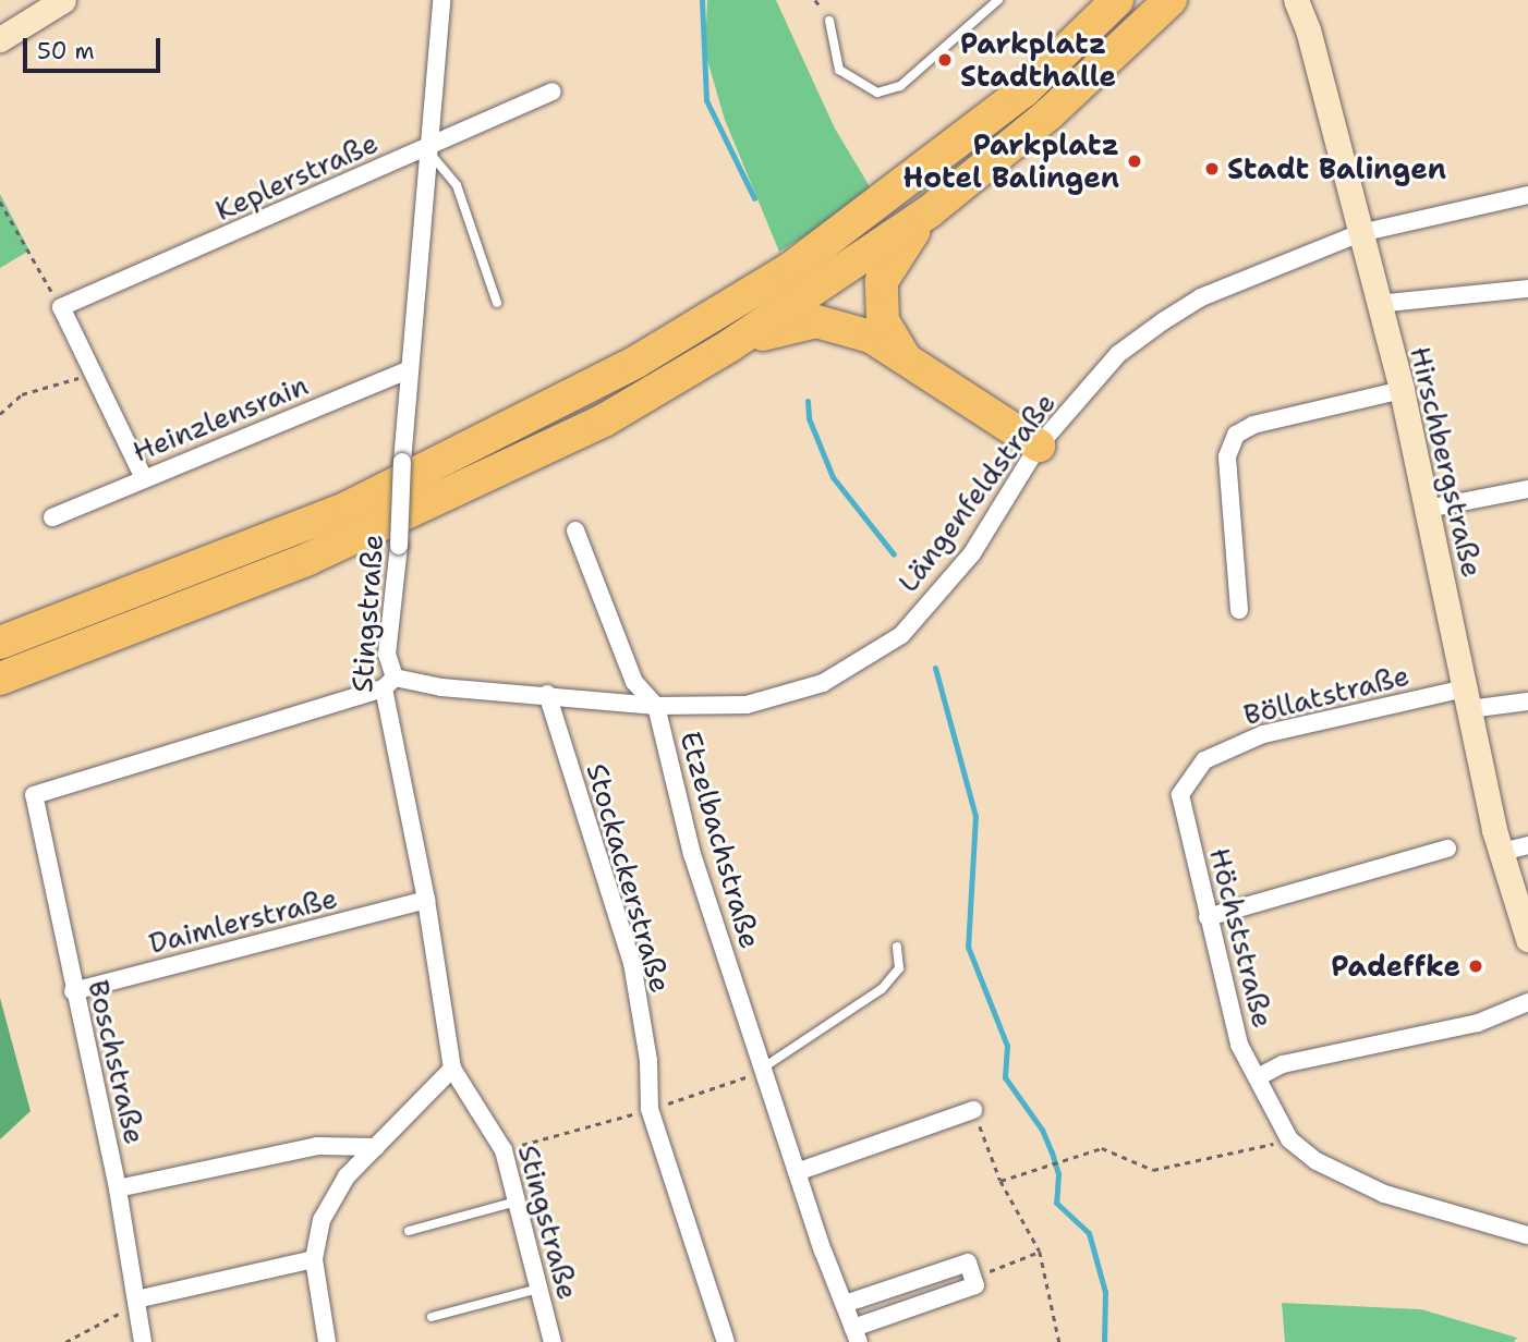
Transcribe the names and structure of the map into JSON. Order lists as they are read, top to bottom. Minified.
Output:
{"streets":{"street":["Keplerstraße","Heinzlensrain","Hirschbergstraße","Längenfeldstraße","Stingstraße","Böllatstraße","Etzelbachstraße","Stockackerstraße","Daimlerstraße","Höchststraße","Boschstraße"]},"crossings":[["Keplerstraße","Stingstraße"],["Heinzlensrain","Stingstraße"],["Hirschbergstraße","Längenfeldstraße"],["Hirschbergstraße","Böllatstraße"],["Längenfeldstraße","Stingstraße"],["Längenfeldstraße","Etzelbachstraße"],["Längenfeldstraße","Stockackerstraße"],["Längenfeldstraße","Boschstraße"],["Stingstraße","Daimlerstraße"],["Stingstraße","Boschstraße"],["Böllatstraße","Höchststraße"],["Daimlerstraße","Boschstraße"]],"places":["Parkplatz Stadthalle","Parkplatz Hotel Balingen","Stadt Balingen","Padeffke"],"scale_bar":"50 m"}
